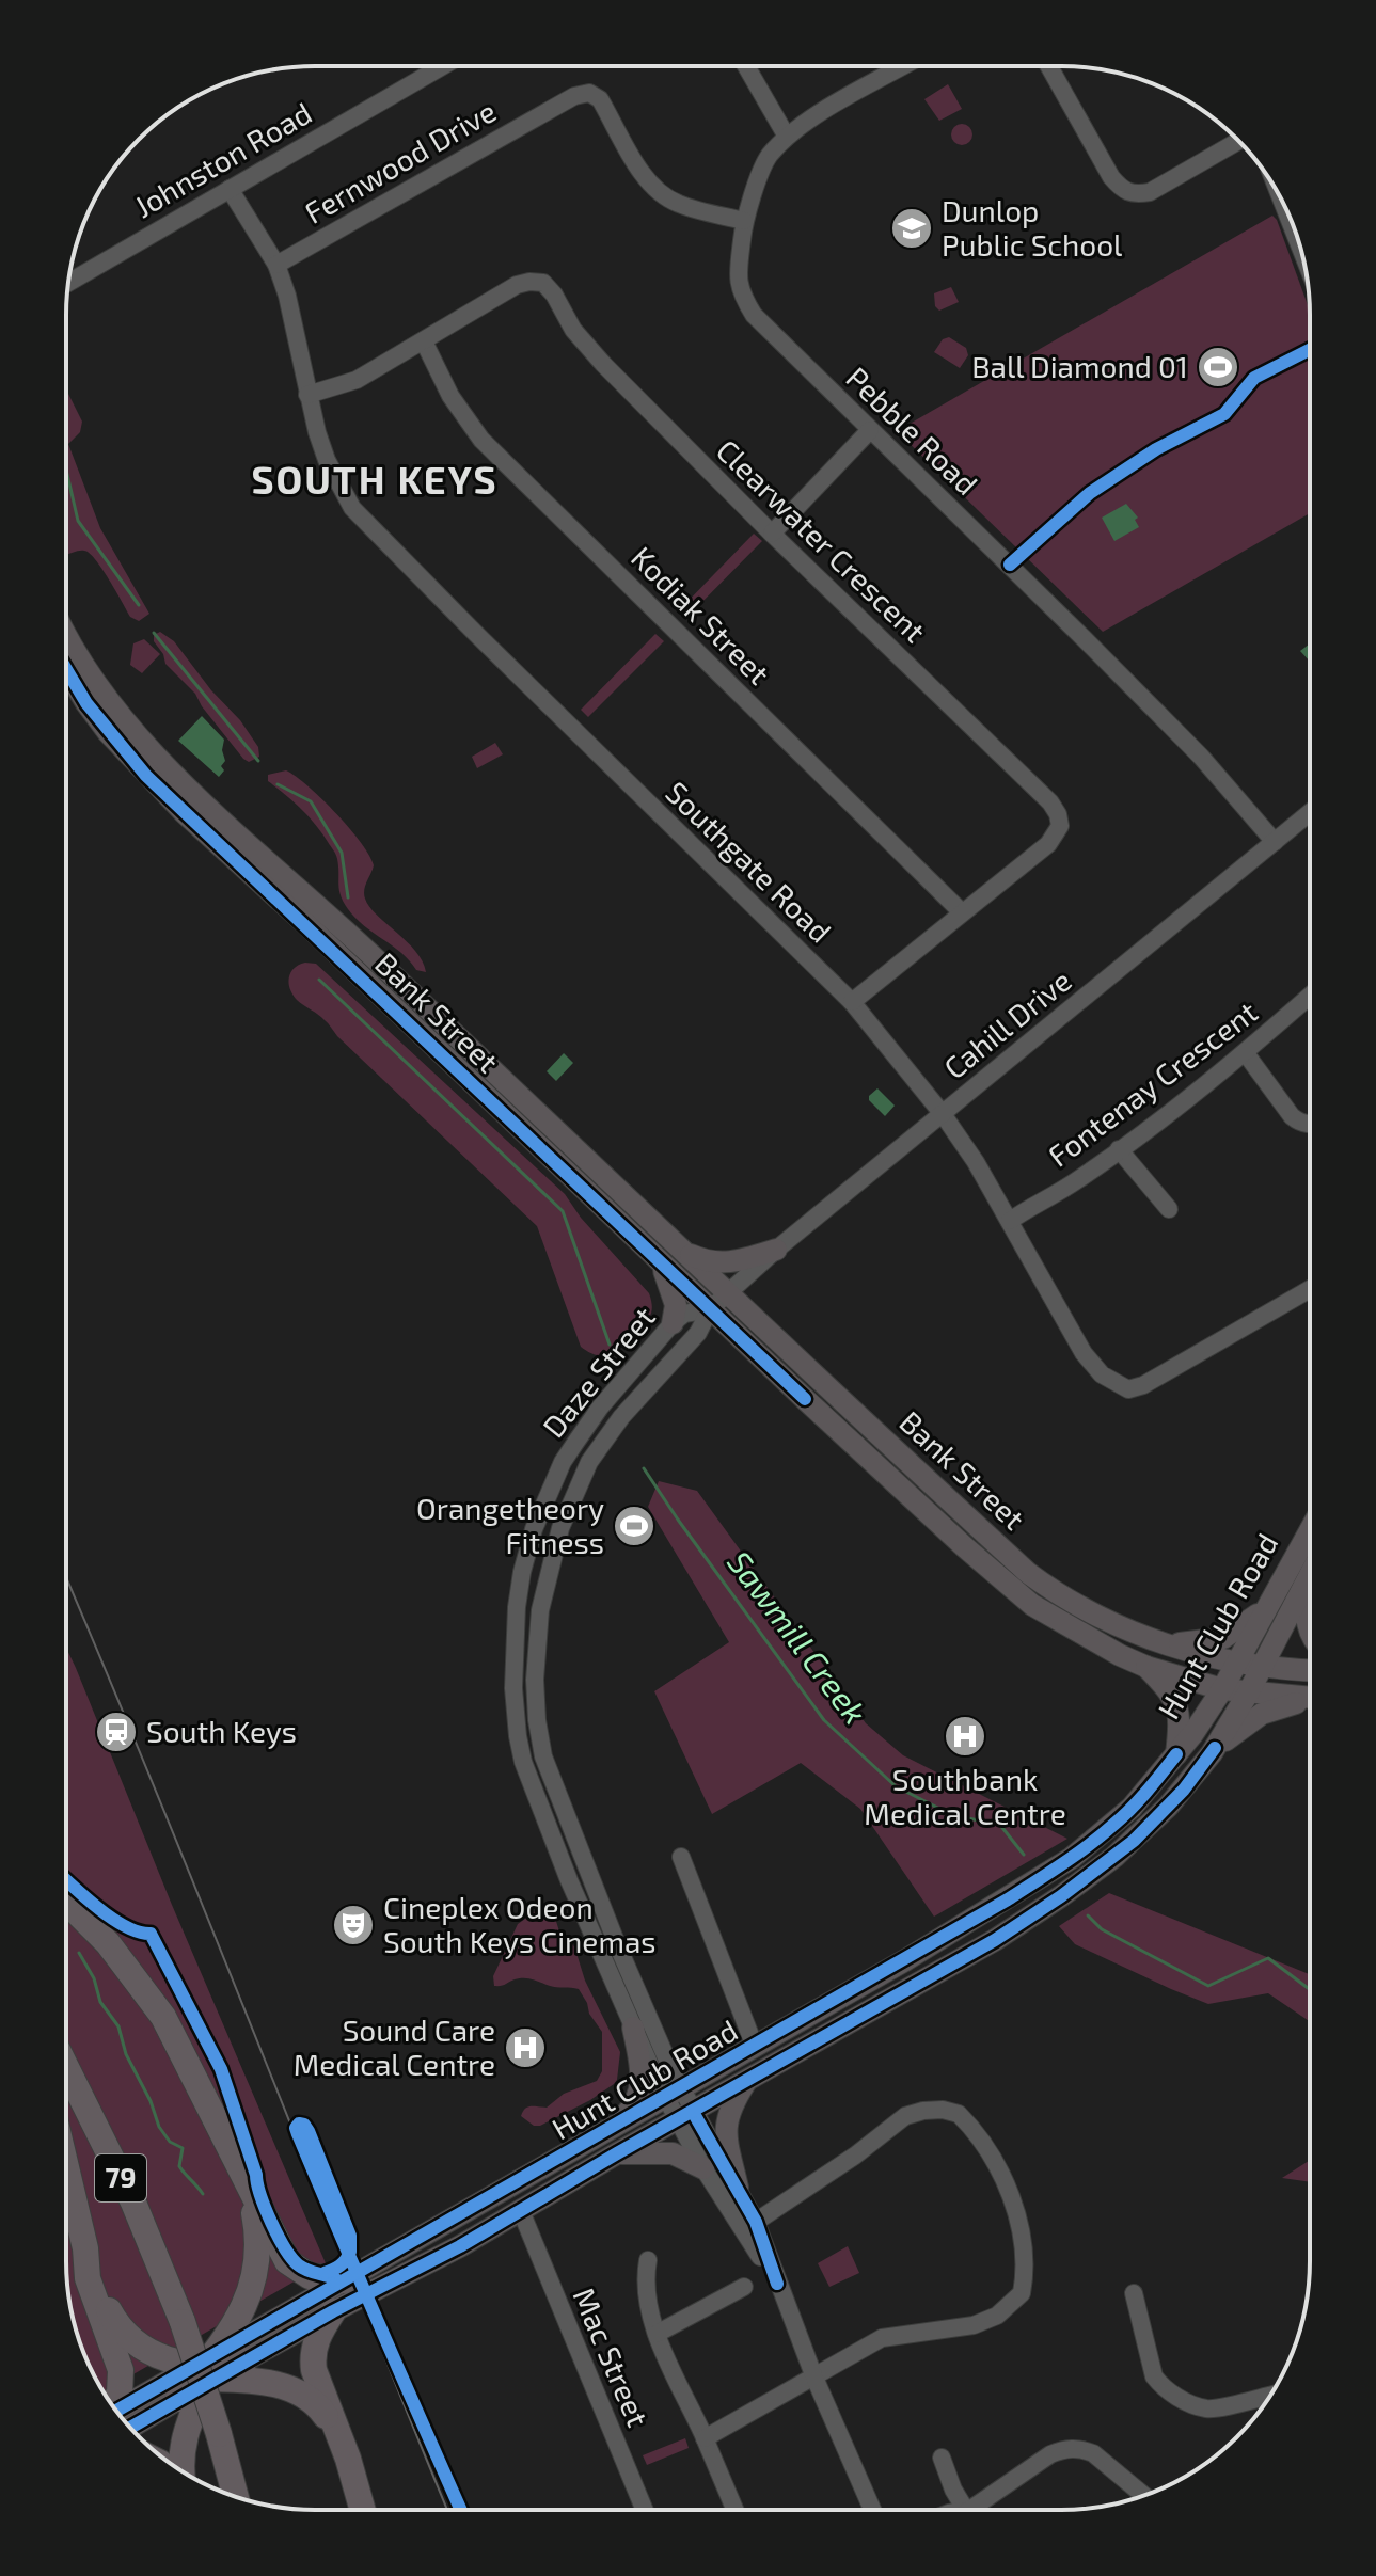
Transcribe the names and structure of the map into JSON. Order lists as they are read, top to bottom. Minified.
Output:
{"streets":{"highway":["79"],"main road":["Bank Street","Hunt Club Road"],"street":["Johnston Road","Fernwood Drive","Pebble Road","Clearwater Crescent","Kodiak Street","Southgate Road","Cahill Drive","Fontenay Crescent","Daze Street","Mac Street"]},"crossings":[["Johnston Road","Southgate Road"],["Fernwood Drive","Pebble Road"],["Fernwood Drive","Southgate Road"],["Pebble Road","Cahill Drive"],["Clearwater Crescent","Kodiak Street"],["Clearwater Crescent","Southgate Road"],["Southgate Road","Cahill Drive"],["Southgate Road","Fontenay Crescent"],["Bank Street","Cahill Drive"],["Bank Street","Daze Street"],["Bank Street","Hunt Club Road"],["Cahill Drive","Daze Street"],["Daze Street","Hunt Club Road"],["Hunt Club Road","Mac Street"]],"districts":["SOUTH KEYS"],"water":["Sawmill Creek"],"places":{"school or university":["Dunlop Public School"],"sports":["Ball Diamond 01","Orangetheory Fitness"],"station":["South Keys"],"hospital":["Southbank Medical Centre","Sound Care Medical Centre"],"theatre":["Cineplex Odeon South Keys Cinemas"]}}
